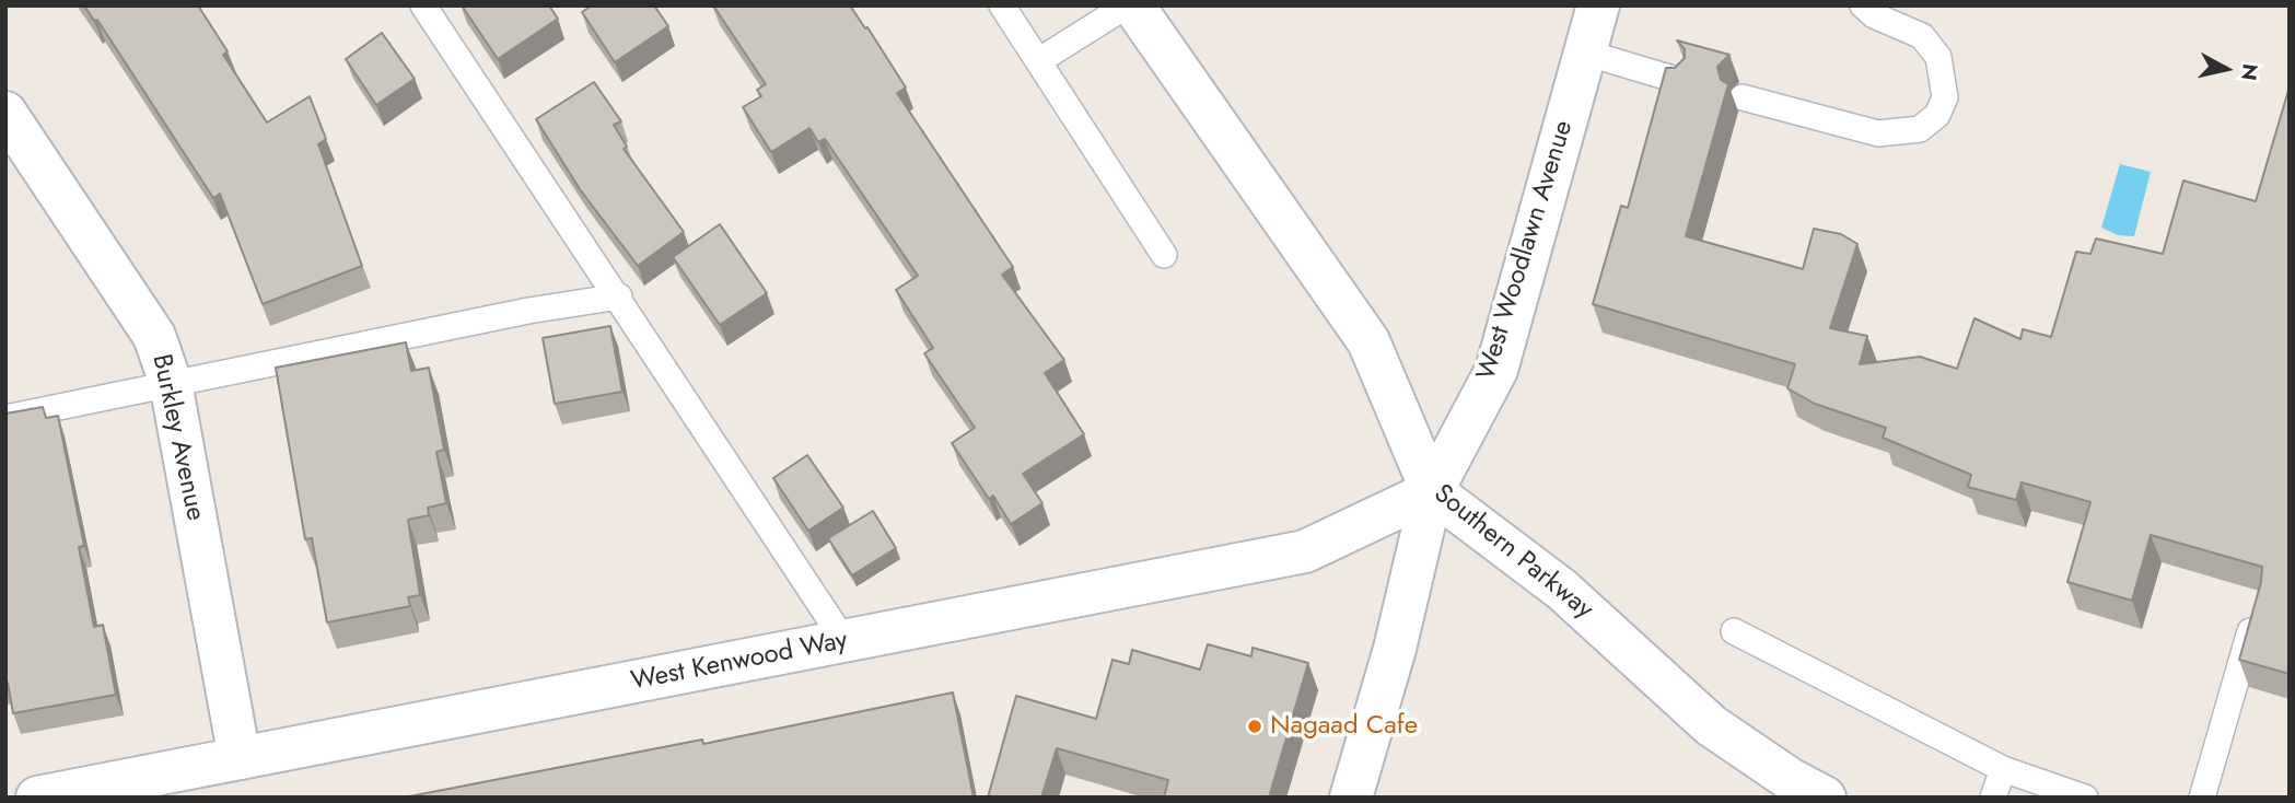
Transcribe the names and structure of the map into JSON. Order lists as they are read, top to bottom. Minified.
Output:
{"streets":{"street":["West Woodlawn Avenue","Burkley Avenue","Southern Parkway","West Kenwood Way"]},"crossings":[["West Woodlawn Avenue","Southern Parkway"],["West Woodlawn Avenue","West Kenwood Way"],["Burkley Avenue","West Kenwood Way"],["Southern Parkway","West Kenwood Way"]],"places":["Nagaad Cafe"],"north":"right"}
